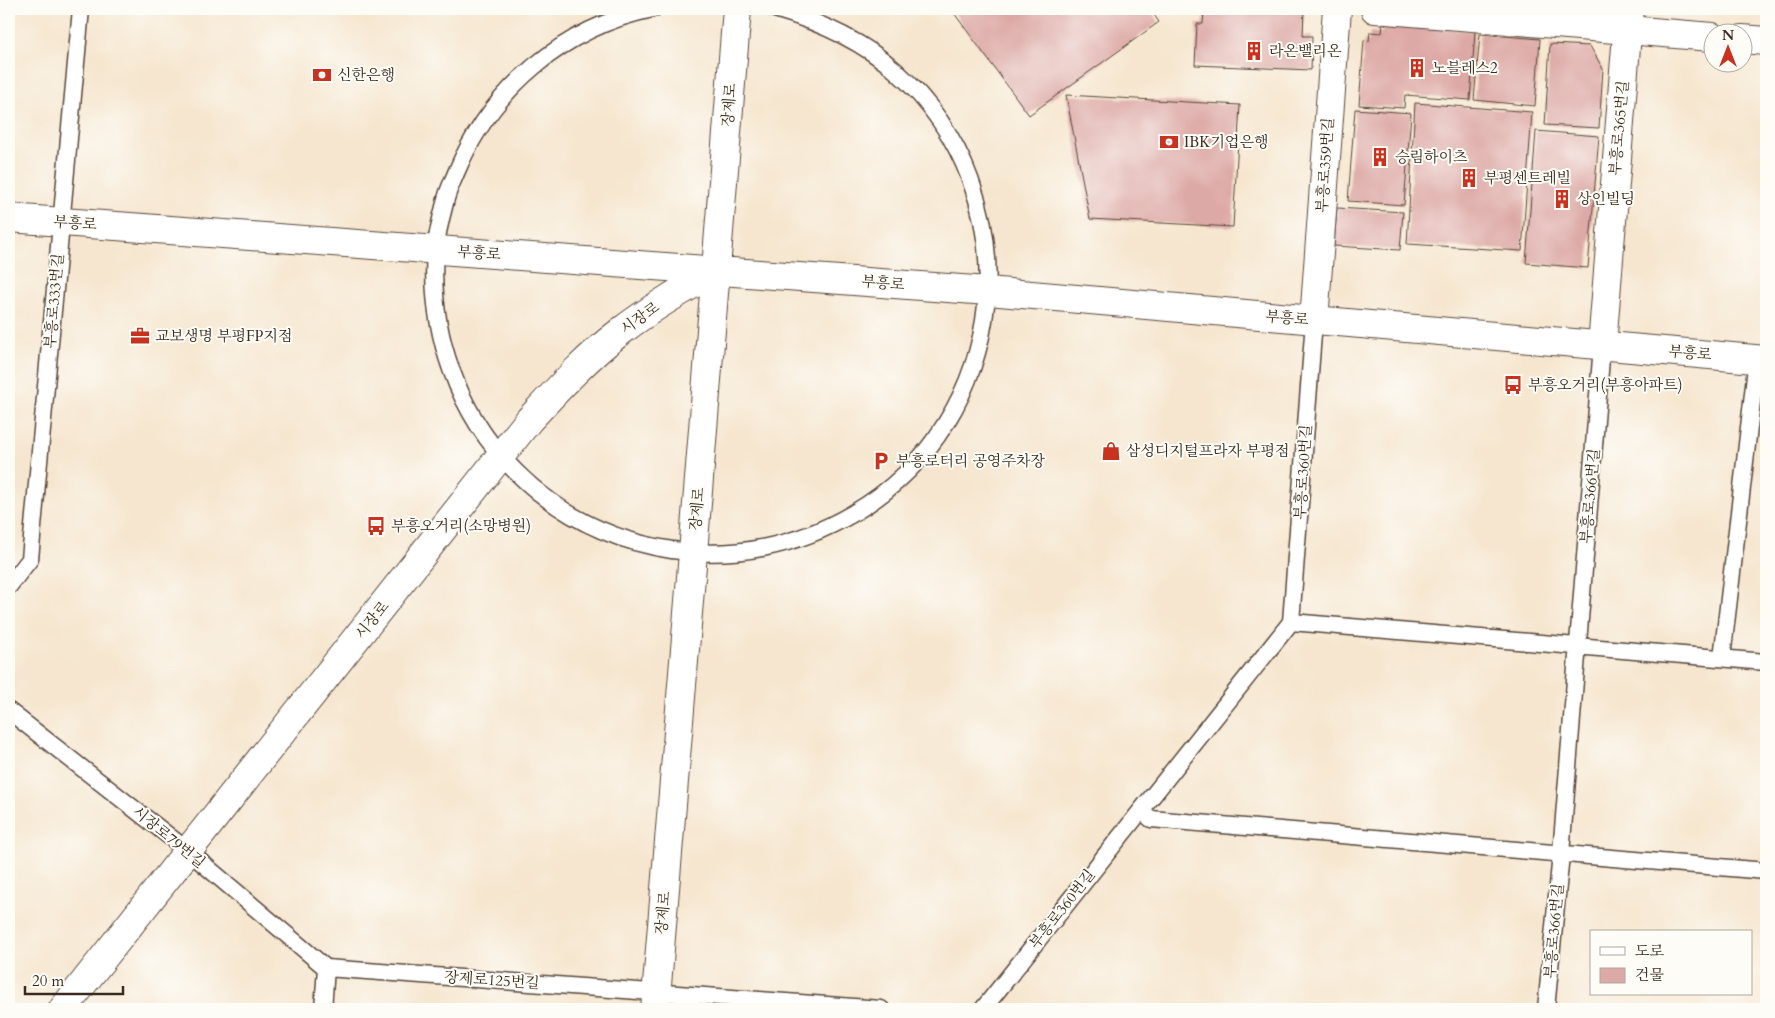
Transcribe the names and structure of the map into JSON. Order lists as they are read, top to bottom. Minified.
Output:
{"streets":{"street":["장제로","부흥로365번길","부흥로359번길","부흥로","시장로"],"lane":["부흥로333번길","부흥로360번길","부흥로366번길","시장로79번길","장제로125번길"]},"crossings":[["장제로","부흥로"],["장제로","시장로"],["장제로","장제로125번길"],["부흥로365번길","부흥로"],["부흥로365번길","부흥로366번길"],["부흥로359번길","부흥로"],["부흥로359번길","부흥로360번길"],["부흥로","부흥로333번길"],["부흥로","시장로"],["부흥로","부흥로360번길"],["부흥로","부흥로366번길"],["시장로","시장로79번길"],["시장로79번길","장제로125번길"]],"places":{"building":["라온밸리온","노블레스2","승림하이츠","부평센트레빌","상인빌딩"],"bank":["신한은행","IBK기업은행"],"office":["교보생명 부평FP지점"],"bus stop":["부흥오거리(부흥아파트)","부흥오거리(소망병원)"],"shop":["삼성디지털프라자 부평점"],"parking":["부흥로터리 공영주차장"]},"legend":["도로","건물"],"scale_bar":"20 m","north":"top"}
